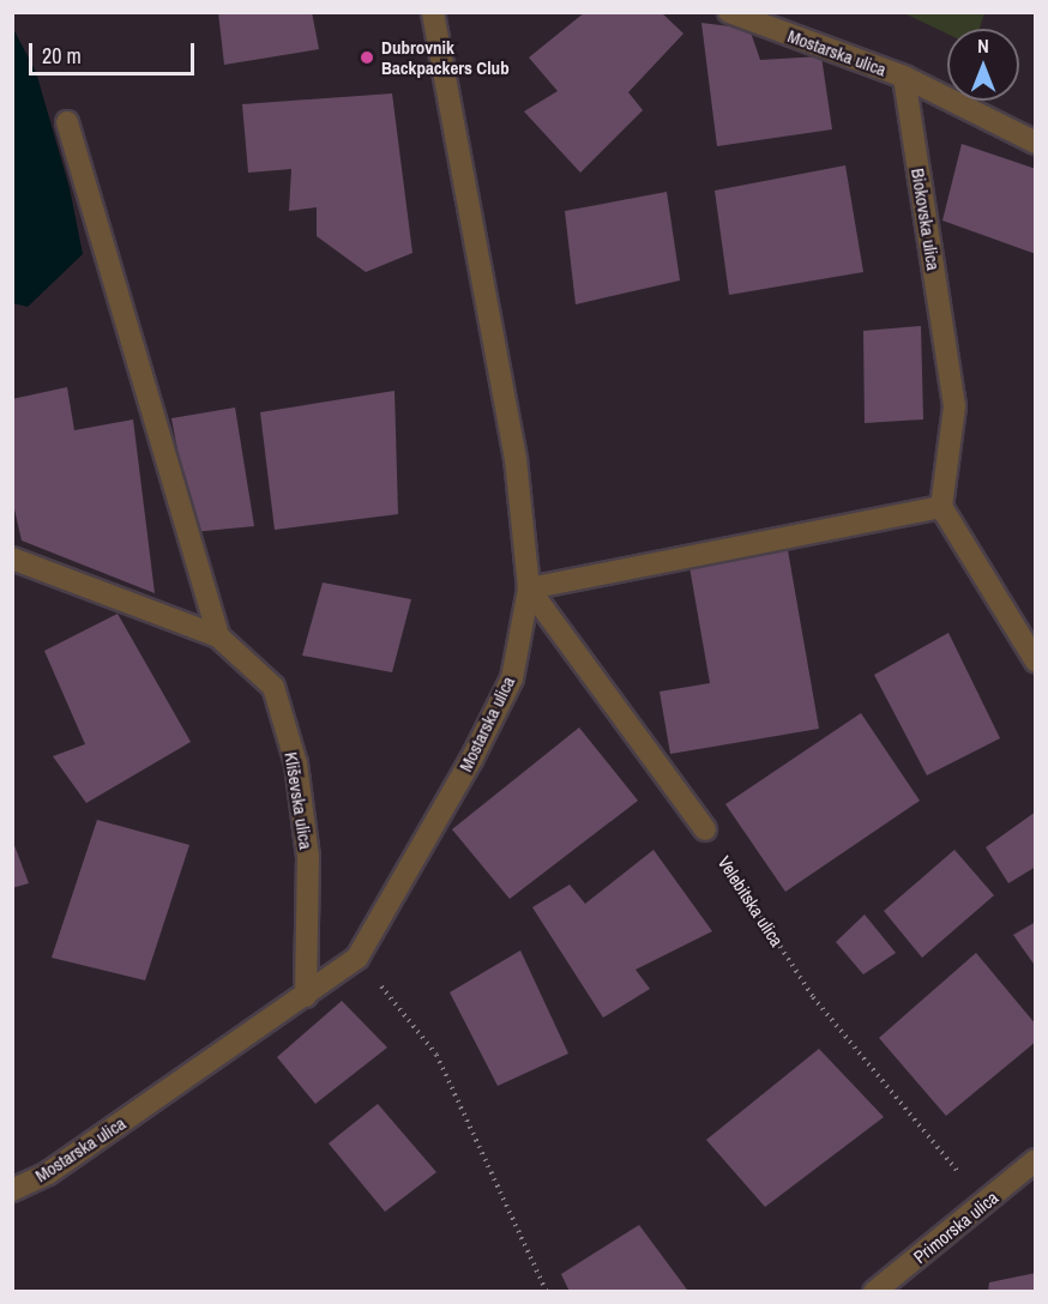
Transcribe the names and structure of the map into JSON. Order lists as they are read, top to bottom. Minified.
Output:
{"streets":{"street":["Mostarska ulica","Biokovska ulica","Kliševska ulica","Primorska ulica"],"path":["Velebitska ulica"]},"crossings":[["Mostarska ulica","Biokovska ulica"],["Mostarska ulica","Kliševska ulica"],["Velebitska ulica","Primorska ulica"]],"places":["Dubrovnik Backpackers Club"],"scale_bar":"20 m","north":"top"}
